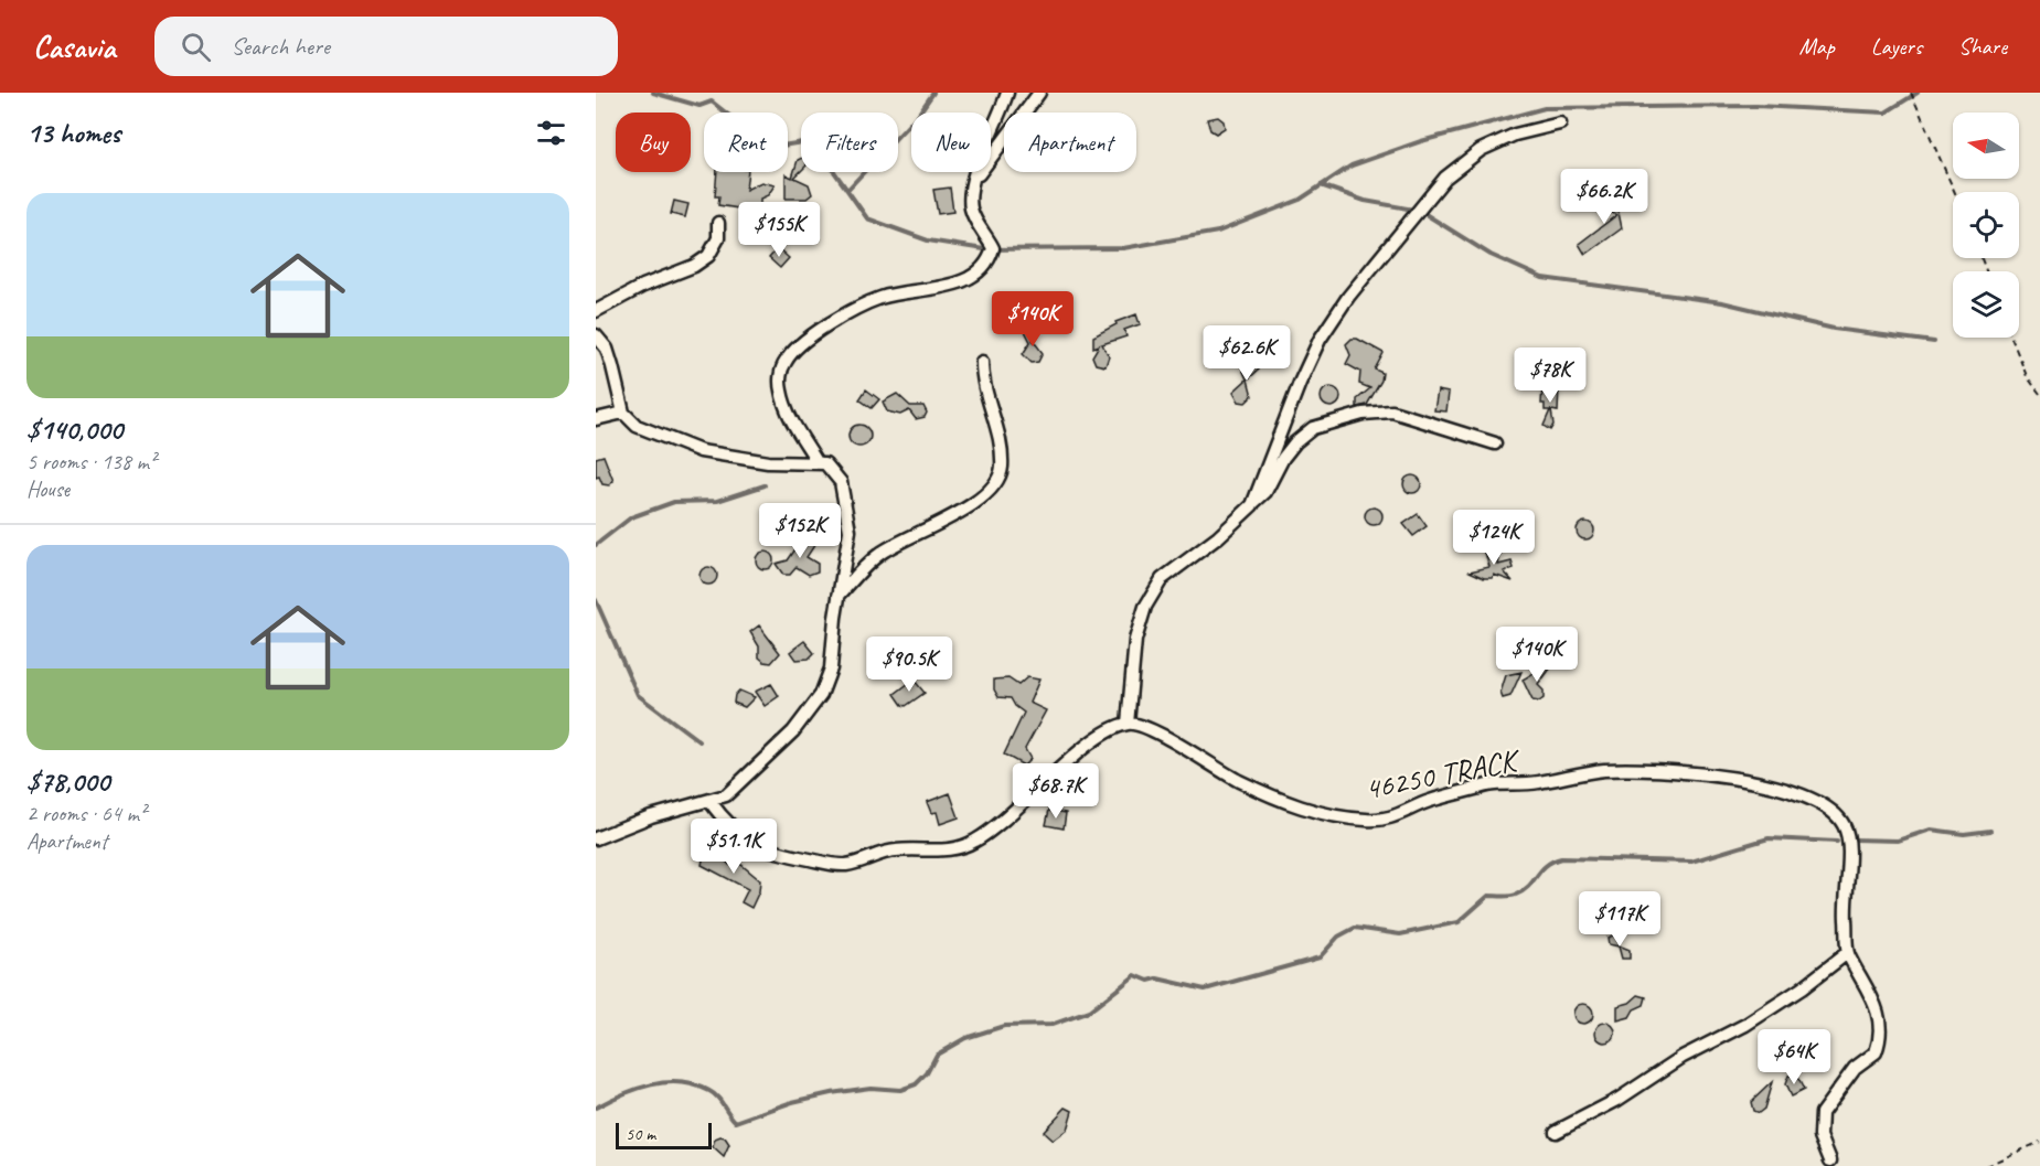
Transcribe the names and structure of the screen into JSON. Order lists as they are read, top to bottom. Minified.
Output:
{"streets":{"street":["46250 TRACK"]},"scale_bar":"50 m","north":"left","page":{"header":"Casavia","search":"Search here","nav":["Map","Layers","Share"],"heading":"13 homes","chip":["Buy","Rent","Filters","New","Apartment"],"price":["$66.2K","$155K","$140K","$62.6K","$78K","$152K","$124K","$140K","$90.5K","$68.7K","$51.1K","$117K","$64K"],"list":[{"name":"$140,000","note":"5 rooms · 138 m² · House"},{"name":"$78,000","note":"2 rooms · 64 m² · Apartment"}],"scale":"50 m"}}
